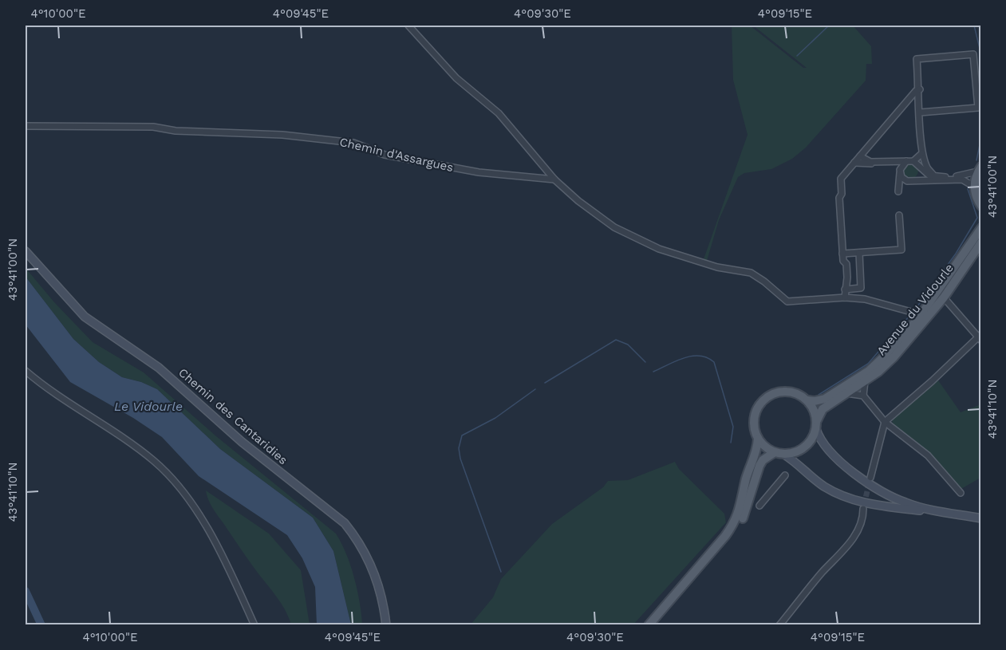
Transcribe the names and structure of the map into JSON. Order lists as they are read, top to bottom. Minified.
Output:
{"streets":{"main road":["Avenue du Vidourle"],"street":["Chemin d'Assargues","Chemin des Cantaridies"]},"water":["Le Vidourle"],"coordinates":["4°10'00\"E","4°09'45\"E","4°09'30\"E","4°09'15\"E","43°41'00\"N","43°41'10\"N"]}
